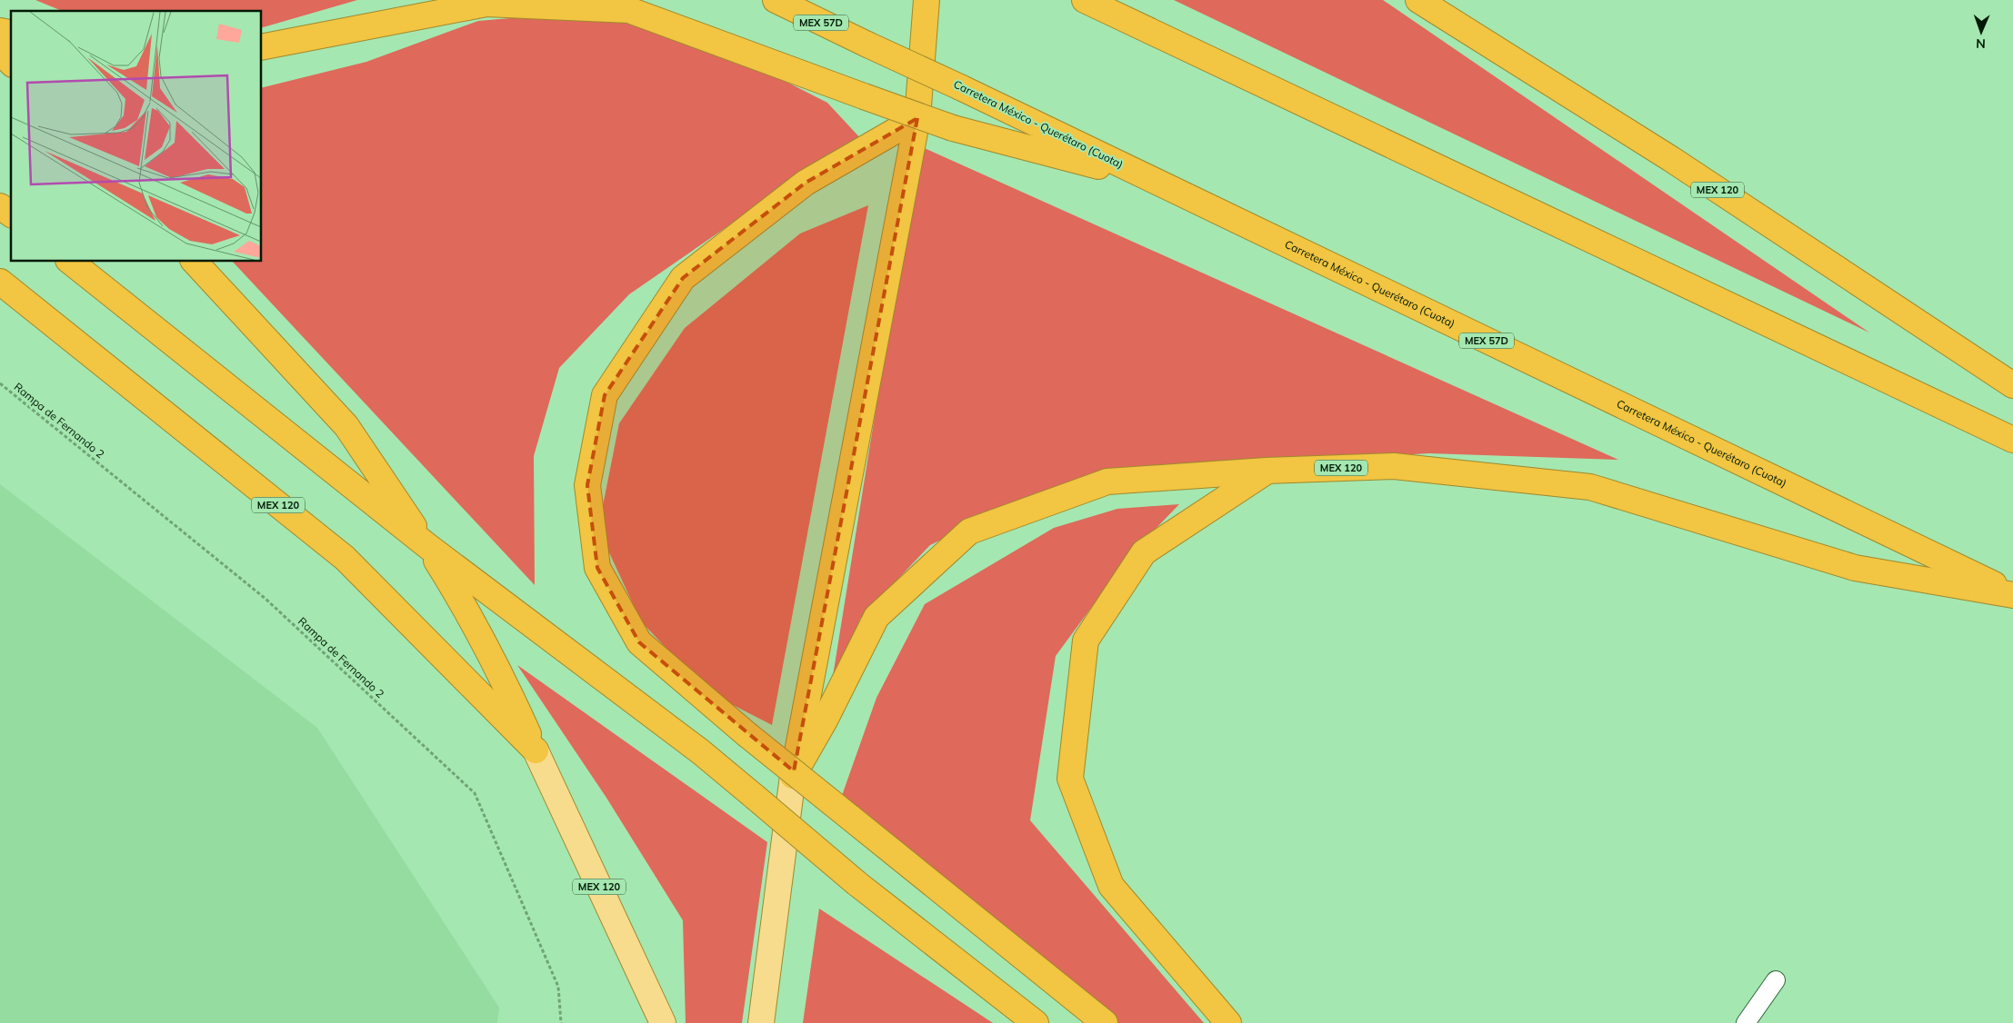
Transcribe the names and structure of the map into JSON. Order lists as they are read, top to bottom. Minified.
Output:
{"streets":{"highway":["MEX 57D","Carretera México - Querétaro (Cuota)","MEX 120"],"path":["Rampa de Fernando 2"]},"crossings":[["Carretera México - Querétaro (Cuota)","MEX 120"]],"north":"bottom"}
